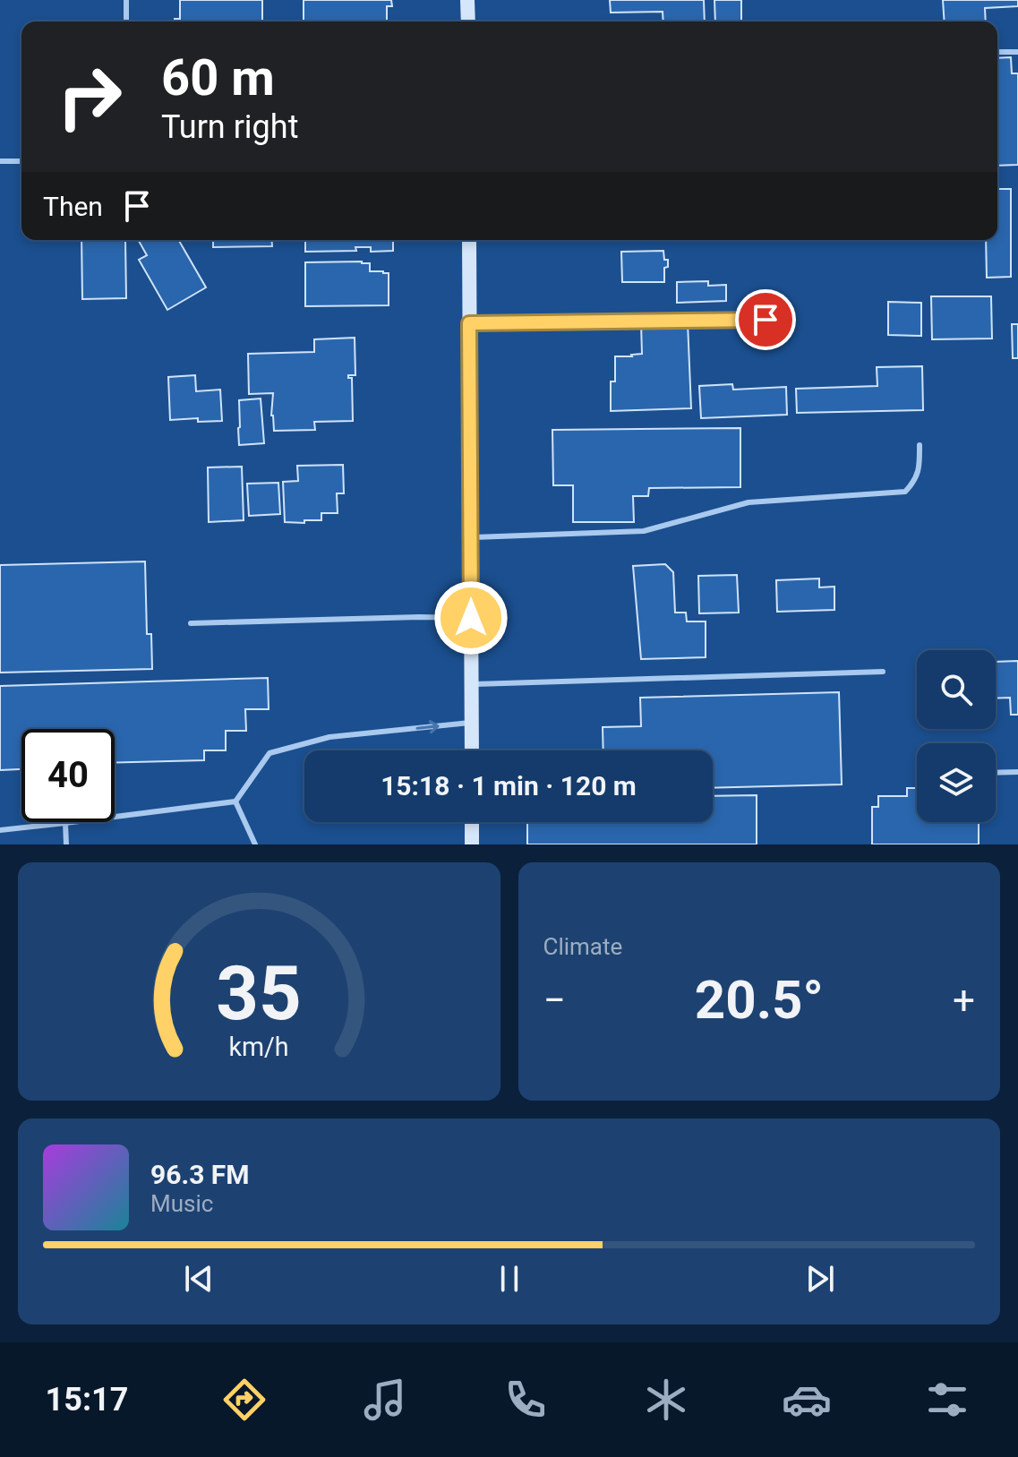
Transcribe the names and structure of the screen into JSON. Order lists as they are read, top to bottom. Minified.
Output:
{"page":{"turn":["60 m","Turn right"],"then":"Then","limit":"40","trip":"15:18 · 1 min · 120 m","tile":"Climate","heat":["−","20.5°","+"],"song":["96.3 FM","Music"],"tabs":"15:17","gauge":["35","km/h"]}}
